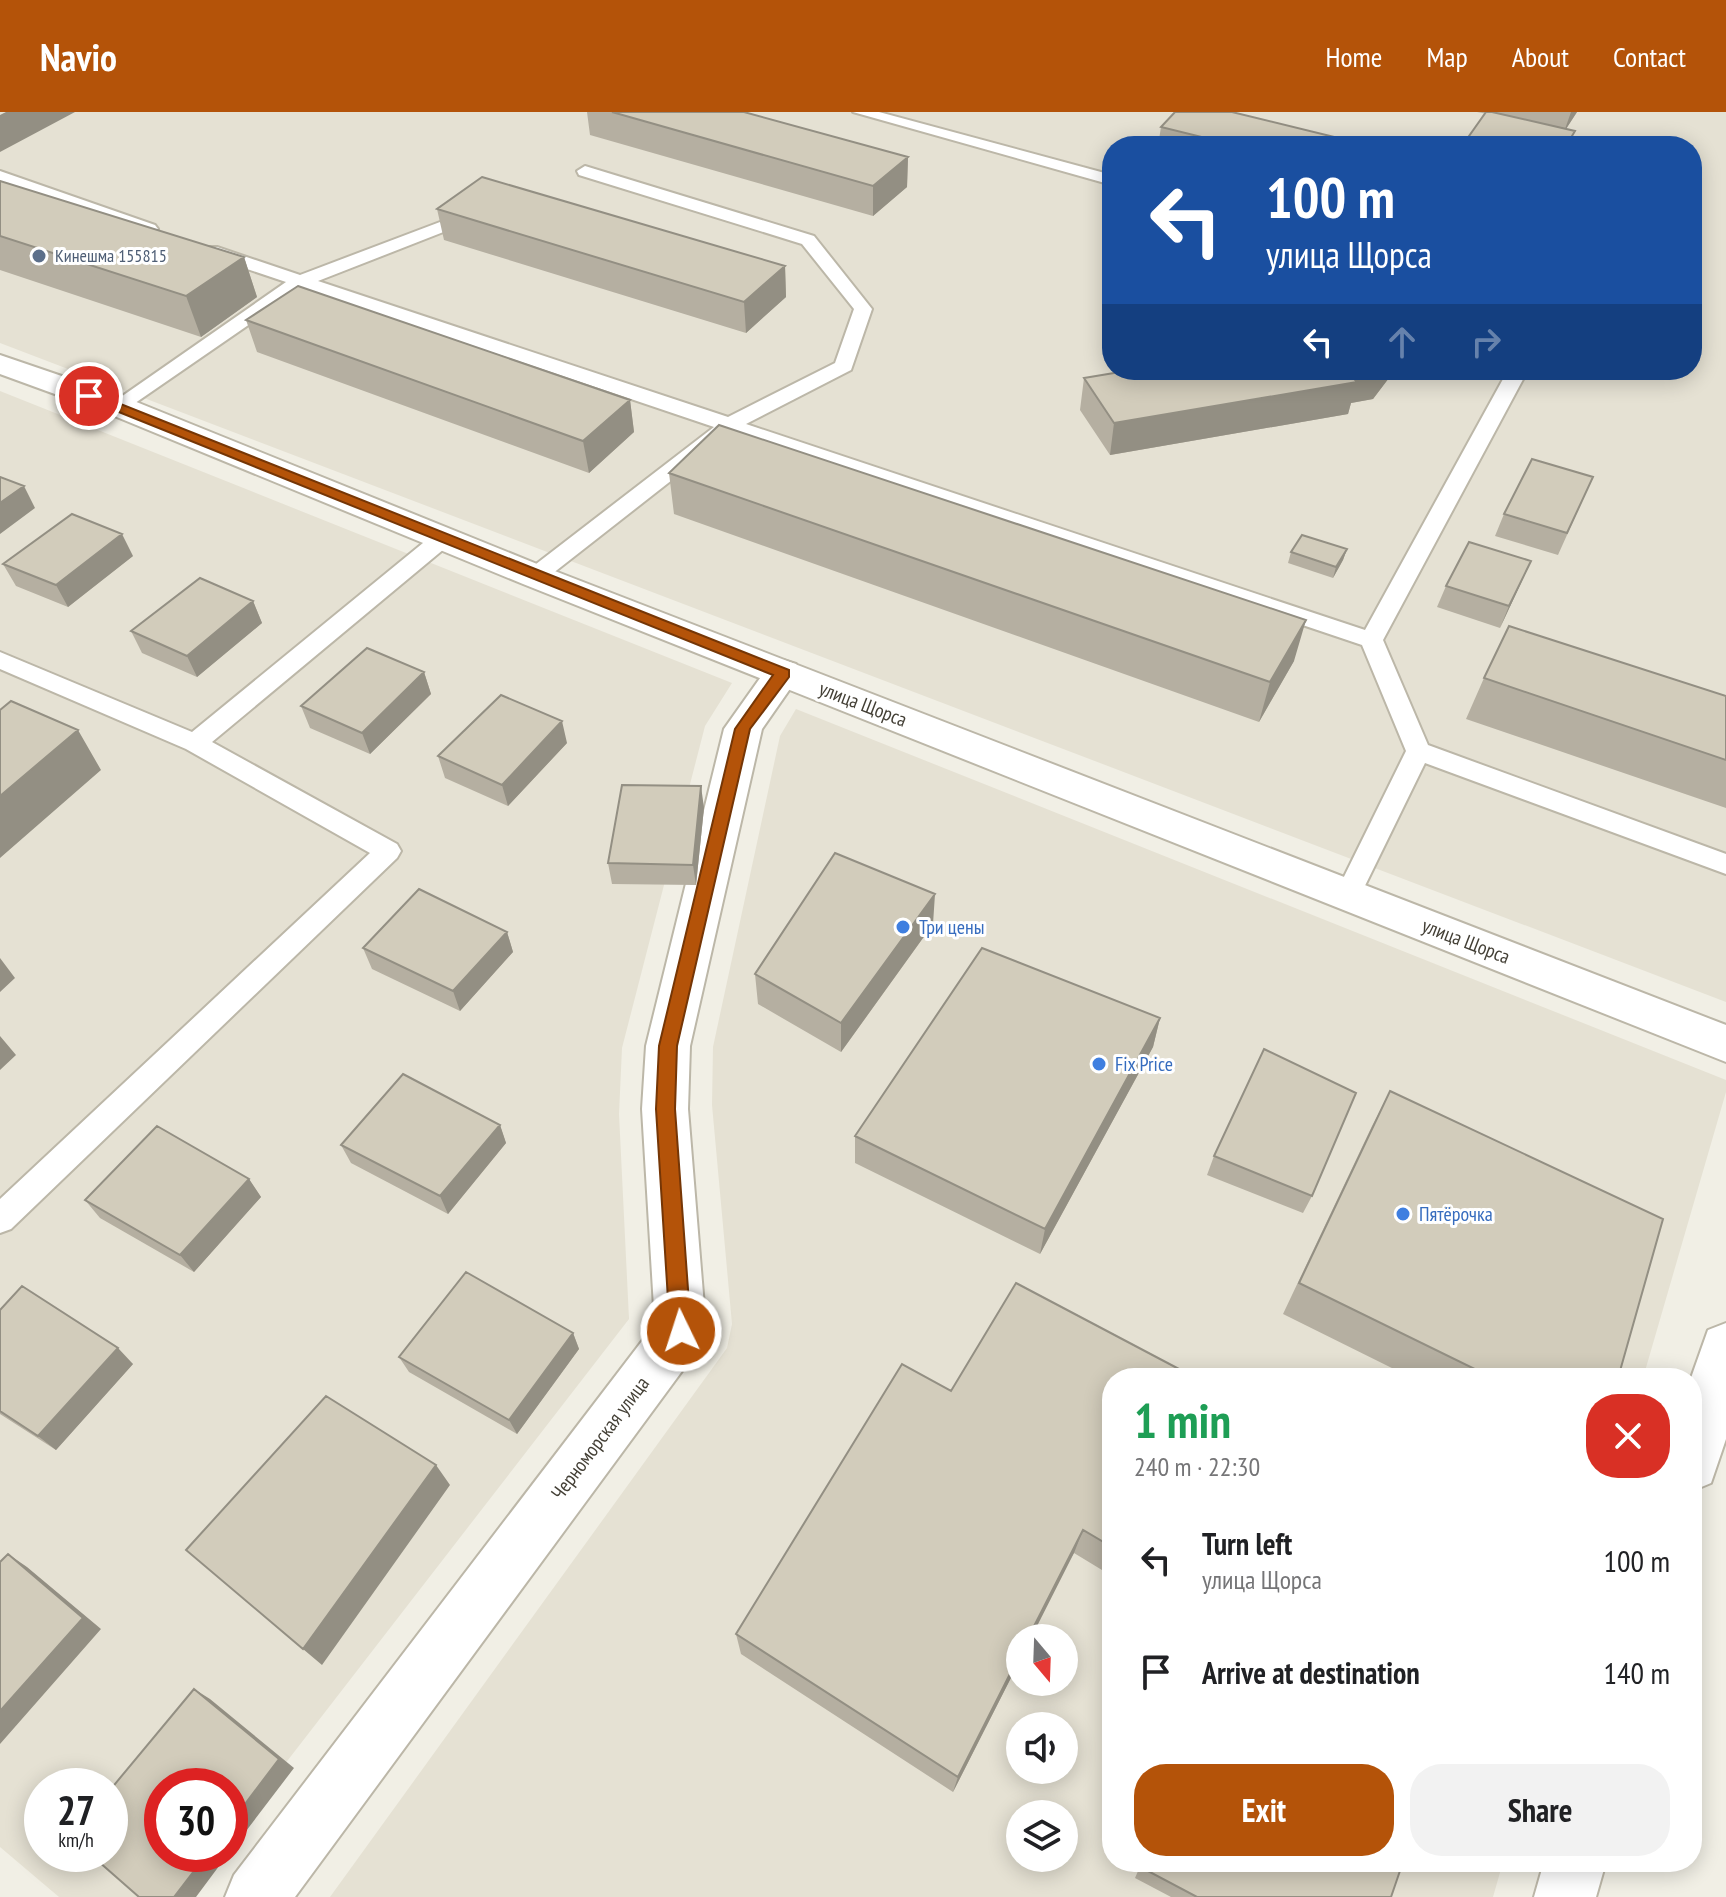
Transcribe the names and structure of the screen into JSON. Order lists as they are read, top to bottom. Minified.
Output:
{"streets":{"street":["улица Щорса","Черноморская улица"]},"crossings":[["улица Щорса","Черноморская улица"]],"places":["Кинешма 155815","Три цены","Fix Price","Пятёрочка"],"north":"bottom","page":{"header":"Navio","nav":["Home","Map","About","Contact"],"turn":["100 m","улица Щорса"],"heading":["1 min","240 m · 22:30"],"list":[{"name":"Turn left","note":"улица Щорса","value":"100 m"},{"name":"Arrive at destination","value":"140 m"}],"buttons":["Exit","Share"],"speed":"27 km/h","limit":"30"}}
